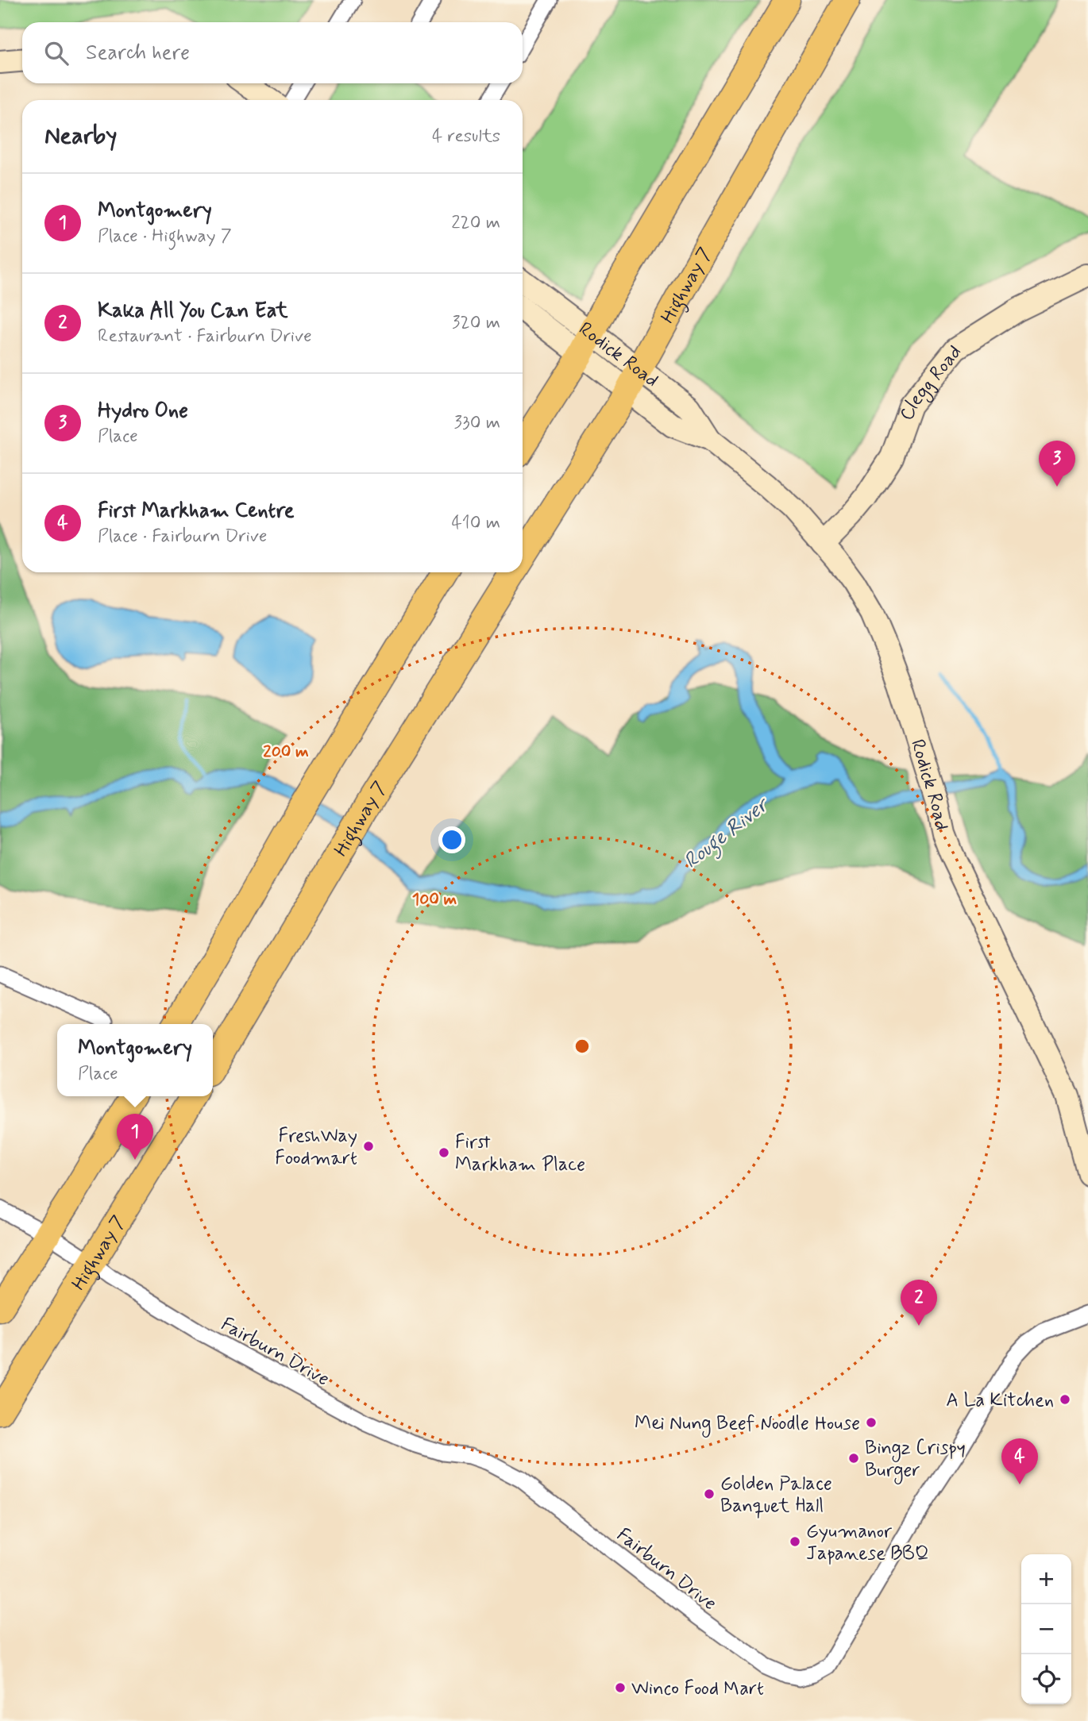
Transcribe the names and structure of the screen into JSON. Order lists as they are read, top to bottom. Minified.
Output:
{"streets":{"main road":["Highway 7","Rodick Road","Clegg Road"],"street":["Fairburn Drive"]},"crossings":[["Highway 7","Rodick Road"],["Highway 7","Fairburn Drive"],["Rodick Road","Clegg Road"]],"water":["Rouge River"],"places":["FreshWay Foodmart","First Markham Place","A La Kitchen","Mei Nung Beef Noodle House","Bingz Crispy Burger","Golden Palace Banquet Hall","Gyumanor Japanese BBQ","Winco Food Mart"],"page":{"search":"Search here","heading":["Nearby","4 results"],"list":[{"mark":"1","name":"Montgomery","note":"Place · Highway 7","value":"220 m"},{"mark":"2","name":"Kaka All You Can Eat","note":"Restaurant · Fairburn Drive","value":"320 m"},{"mark":"3","name":"Hydro One","note":"Place","value":"330 m"},{"mark":"4","name":"First Markham Centre","note":"Place · Fairburn Drive","value":"410 m"}],"pins":["3","1","2","4"],"popup":["Montgomery","Place"],"map_buttons":["+","−"]},"rings":["200 m","100 m"]}
